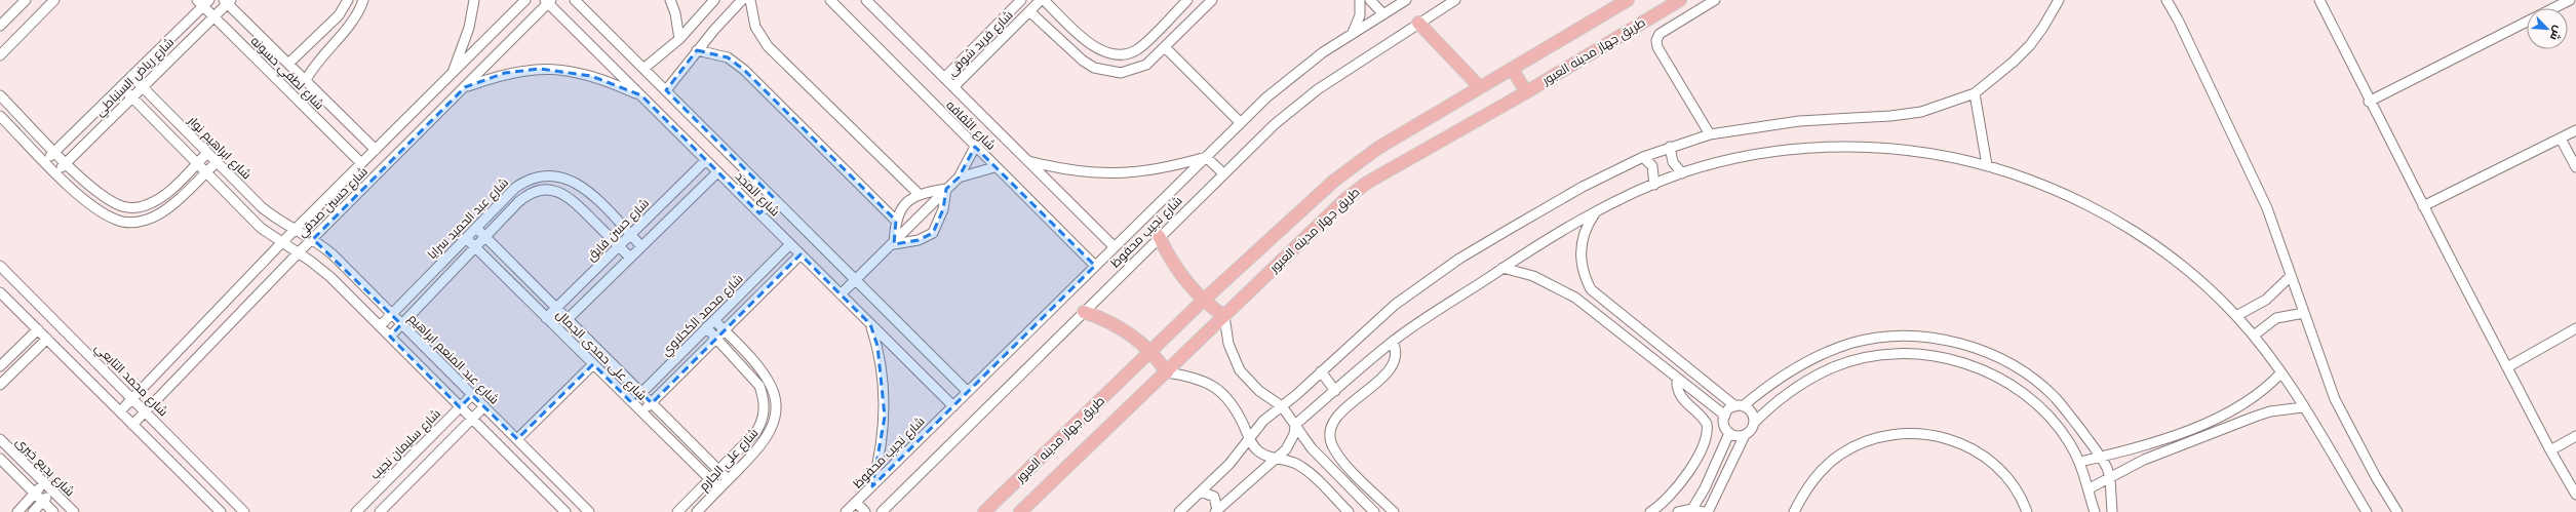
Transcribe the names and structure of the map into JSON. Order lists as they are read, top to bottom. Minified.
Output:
{"streets":{"main road":["طريق جهاز مدينه العبور"],"street":["شارع فريد شوقى","شارع لطفي حسونه","شارع رياض السنباطي","شارع الثقافه","شارع ابراهيم نوار","شارع المجد","شارع حسين صدقي","شارع عبد الحميد سرايا","شارع حسن فايق","شارع نجيب محفوظ","شارع محمد الكحلاوي","شارع على حمدى الجمال","شارع عبد المنعم ابراهيم","شارع محمد التابعي","شارع سليمان نجيب","شارع على الجارم","شارع بديع خيرى"]},"crossings":[["شارع فريد شوقى","شارع الثقافه"],["شارع لطفي حسونه","شارع رياض السنباطي"],["شارع لطفي حسونه","شارع حسين صدقي"],["شارع رياض السنباطي","شارع ابراهيم نوار"],["شارع الثقافه","شارع نجيب محفوظ"],["شارع ابراهيم نوار","شارع حسين صدقي"],["شارع ابراهيم نوار","شارع عبد المنعم ابراهيم"],["شارع المجد","شارع حسين صدقي"],["شارع المجد","شارع حسن فايق"],["شارع المجد","شارع نجيب محفوظ"],["شارع المجد","شارع محمد الكحلاوي"],["شارع حسين صدقي","شارع عبد المنعم ابراهيم"],["شارع حسين صدقي","شارع محمد التابعي"],["شارع عبد الحميد سرايا","شارع حسن فايق"],["شارع عبد الحميد سرايا","شارع على حمدى الجمال"],["شارع عبد الحميد سرايا","شارع عبد المنعم ابراهيم"],["شارع حسن فايق","شارع على حمدى الجمال"],["شارع محمد الكحلاوي","شارع على حمدى الجمال"],["شارع محمد الكحلاوي","شارع على الجارم"],["شارع على حمدى الجمال","شارع على الجارم"],["شارع عبد المنعم ابراهيم","شارع سليمان نجيب"]],"north":"bottom right"}
